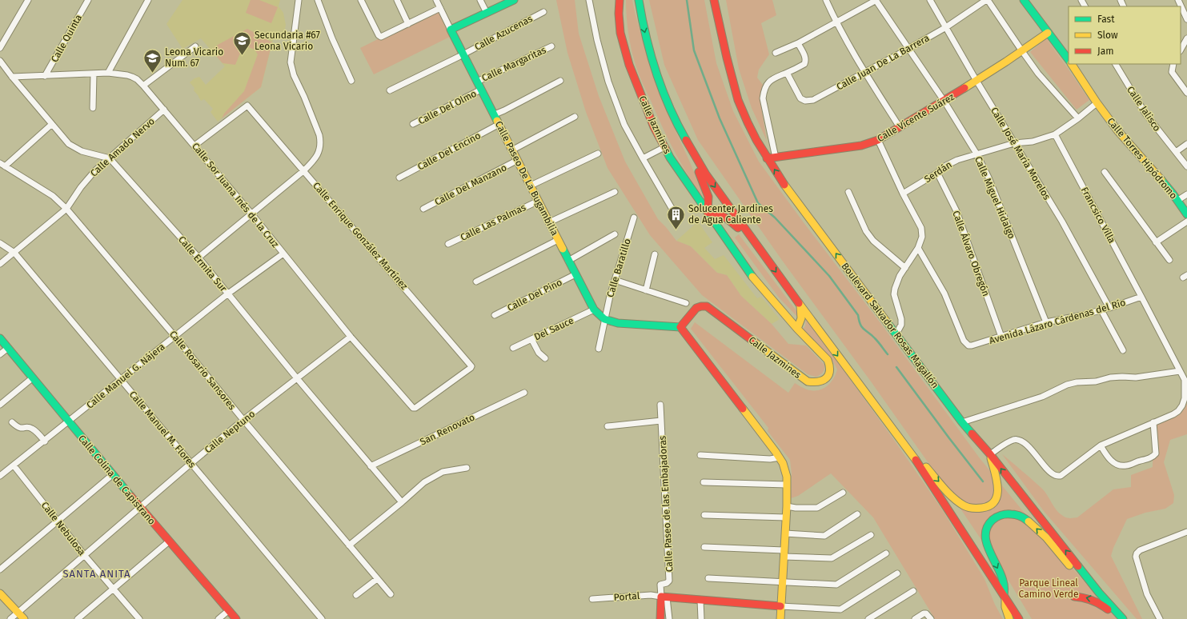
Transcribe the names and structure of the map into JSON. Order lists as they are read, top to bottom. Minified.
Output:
{"streets":{"main road":["Calle Vicente Suárez","Calle Jazmines","Calle Torres Hipódromo","Calle Paseo De La Bugambilia","Boulevard Salvador Rosas Magallón","Calle Colina de Capistrano","Calle Paseo de las Embajadoras"],"street":["Calle Azucenas","Calle Quinta","Calle Juan De La Barrera","Calle Margaritas","Calle Del Olmo","Calle Jalisco","Calle Amado Nervo","Calle Del Encino","Calle José María Morelos","Serdán","Calle Del Manzano","Calle Sor Juana Inés de la Cruz","Calle Miguel Hidalgo","Francsico Villa","Calle Las Palmas","Calle Enrique González Martínez","Calle Álvaro Obregón","Calle Ermita Sur","Calle Baratillo","Calle Del Pino","Avenida Lázaro Cárdenas del Río","Del Sauce","Calle Rosario Sansores","Calle Manuel G. Nájera","Calle Manuel M. Flores","San Renovato","Calle Neptuno","Calle Nebulosa","Portal"]},"crossings":[["Calle Azucenas","Calle Paseo De La Bugambilia"],["Calle Quinta","Calle Sor Juana Inés de la Cruz"],["Calle Juan De La Barrera","Calle José María Morelos"],["Calle Juan De La Barrera","Calle Miguel Hidalgo"],["Calle Margaritas","Calle Paseo De La Bugambilia"],["Calle Del Olmo","Calle Paseo De La Bugambilia"],["Calle Vicente Suárez","Calle José María Morelos"],["Calle Vicente Suárez","Calle Miguel Hidalgo"],["Calle Vicente Suárez","Boulevard Salvador Rosas Magallón"],["Calle Jazmines","Calle Paseo De La Bugambilia"],["Calle Amado Nervo","Calle Sor Juana Inés de la Cruz"],["Calle Amado Nervo","Calle Ermita Sur"],["Calle Amado Nervo","Calle Rosario Sansores"],["Calle Amado Nervo","Calle Manuel M. Flores"],["Calle Del Encino","Calle Paseo De La Bugambilia"],["Calle José María Morelos","Serdán"],["Calle José María Morelos","Avenida Lázaro Cárdenas del Río"],["Calle Torres Hipódromo","Serdán"],["Serdán","Calle Miguel Hidalgo"],["Serdán","Francsico Villa"],["Serdán","Calle Álvaro Obregón"],["Calle Paseo De La Bugambilia","Calle Del Manzano"],["Calle Paseo De La Bugambilia","Calle Las Palmas"],["Calle Paseo De La Bugambilia","Calle Baratillo"],["Calle Paseo De La Bugambilia","Calle Del Pino"],["Calle Paseo De La Bugambilia","Del Sauce"],["Calle Sor Juana Inés de la Cruz","Calle Enrique González Martínez"],["Calle Sor Juana Inés de la Cruz","Calle Manuel G. Nájera"],["Calle Sor Juana Inés de la Cruz","Calle Neptuno"],["Calle Miguel Hidalgo","Avenida Lázaro Cárdenas del Río"],["Francsico Villa","Avenida Lázaro Cárdenas del Río"],["Calle Álvaro Obregón","Avenida Lázaro Cárdenas del Río"],["Calle Ermita Sur","Calle Manuel G. Nájera"],["Calle Ermita Sur","San Renovato"],["Calle Ermita Sur","Calle Neptuno"],["Calle Rosario Sansores","Calle Manuel G. Nájera"],["Calle Rosario Sansores","Calle Neptuno"],["Calle Manuel G. Nájera","Calle Manuel M. Flores"],["Calle Manuel G. Nájera","Calle Colina de Capistrano"],["Calle Manuel G. Nájera","Calle Nebulosa"],["Calle Manuel M. Flores","Calle Neptuno"],["Calle Neptuno","Calle Colina de Capistrano"],["Calle Neptuno","Calle Nebulosa"],["Calle Paseo de las Embajadoras","Portal"]],"districts":["SANTA ANITA"],"parks":["Parque Lineal Camino Verde"],"places":{"school or university":["Secundaria #67 Leona Vicario","Leona Vicario Num. 67"],"building":["Solucenter Jardines de Agua Caliente"]},"legend":["Fast","Slow","Jam"]}
